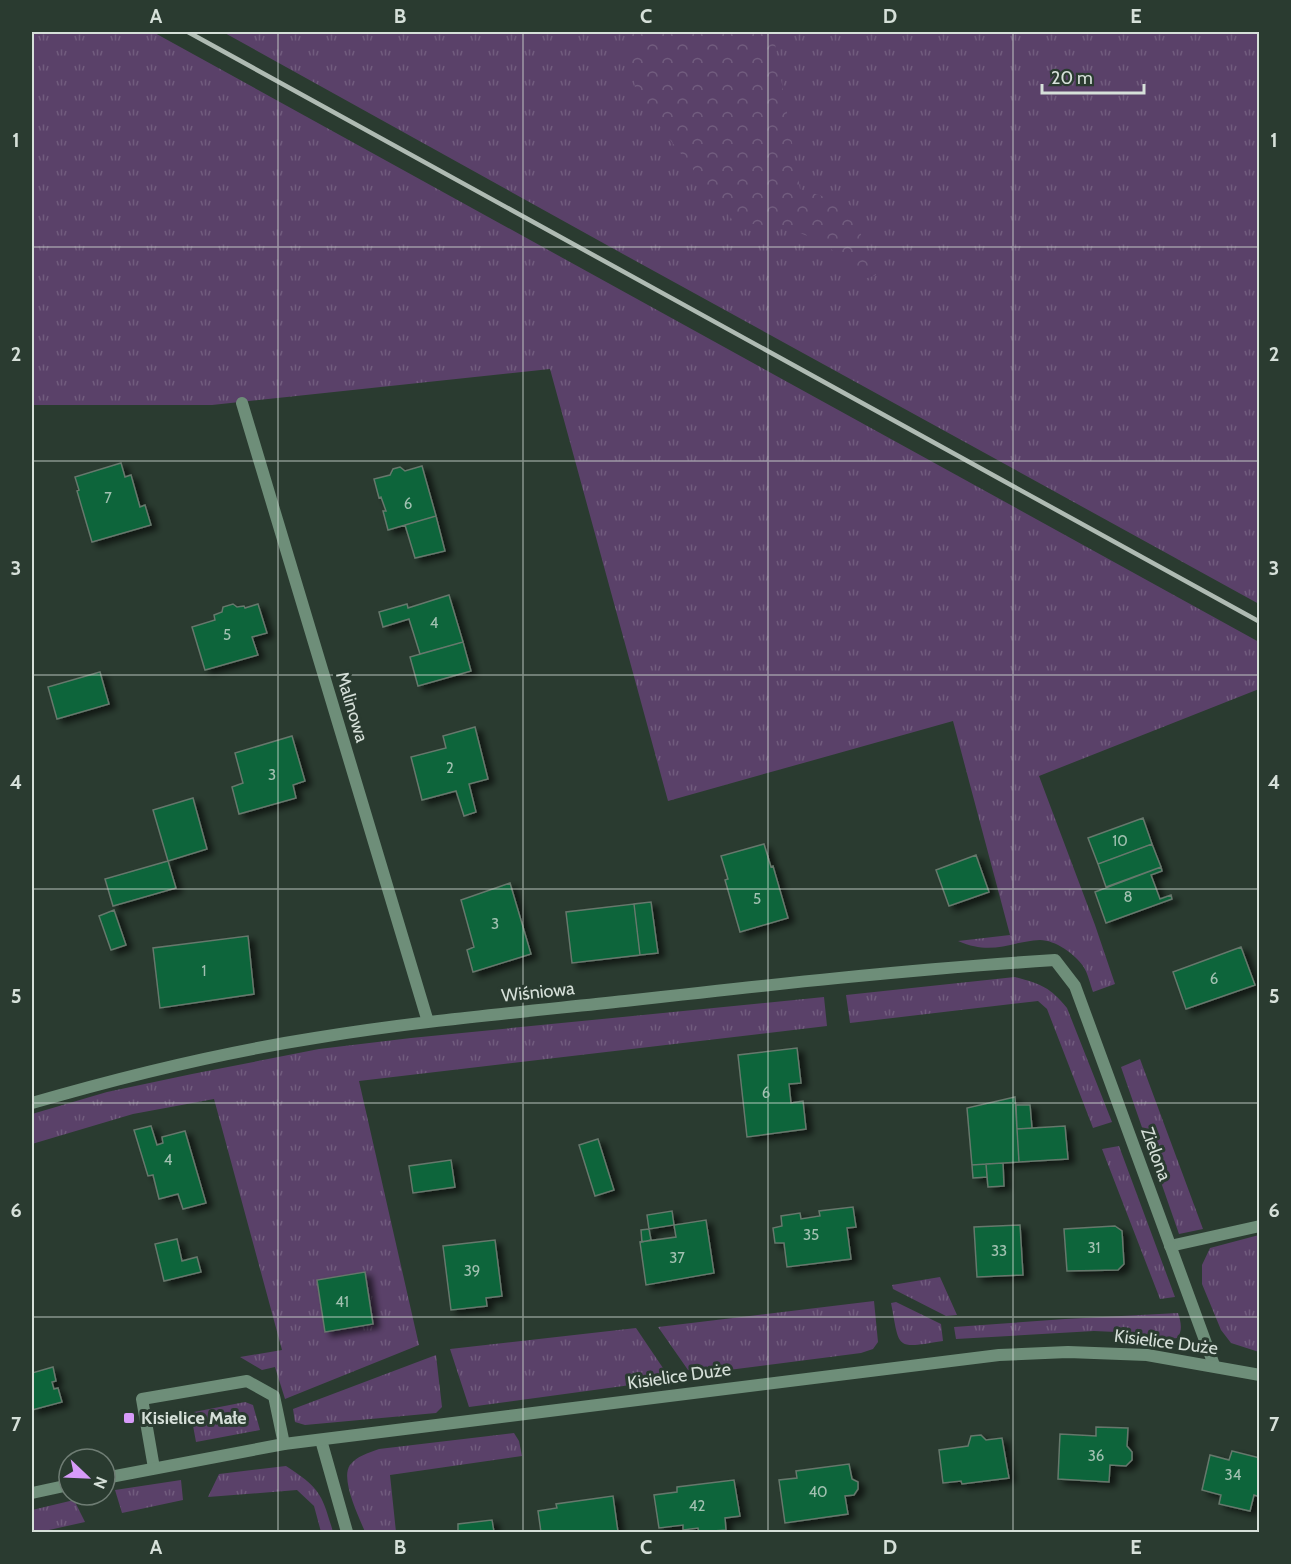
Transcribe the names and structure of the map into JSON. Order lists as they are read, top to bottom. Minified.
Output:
{"streets":{"street":["Malinowa","Wiśniowa","Zielona","Kisielice Duże"]},"crossings":[["Malinowa","Wiśniowa"],["Wiśniowa","Zielona"],["Zielona","Kisielice Duże"]],"places":{"transit":["Kisielice Małe"]},"house_numbers":["7","6","4","5","2","3","10","8","5","3","1","6","6","4","35","31","33","37","39","41","36","34","40","42"],"scale_bar":"20 m","north":"bottom right","grid":{"columns":["A","B","C","D","E"],"rows":["1","2","3","4","5","6","7"]}}
